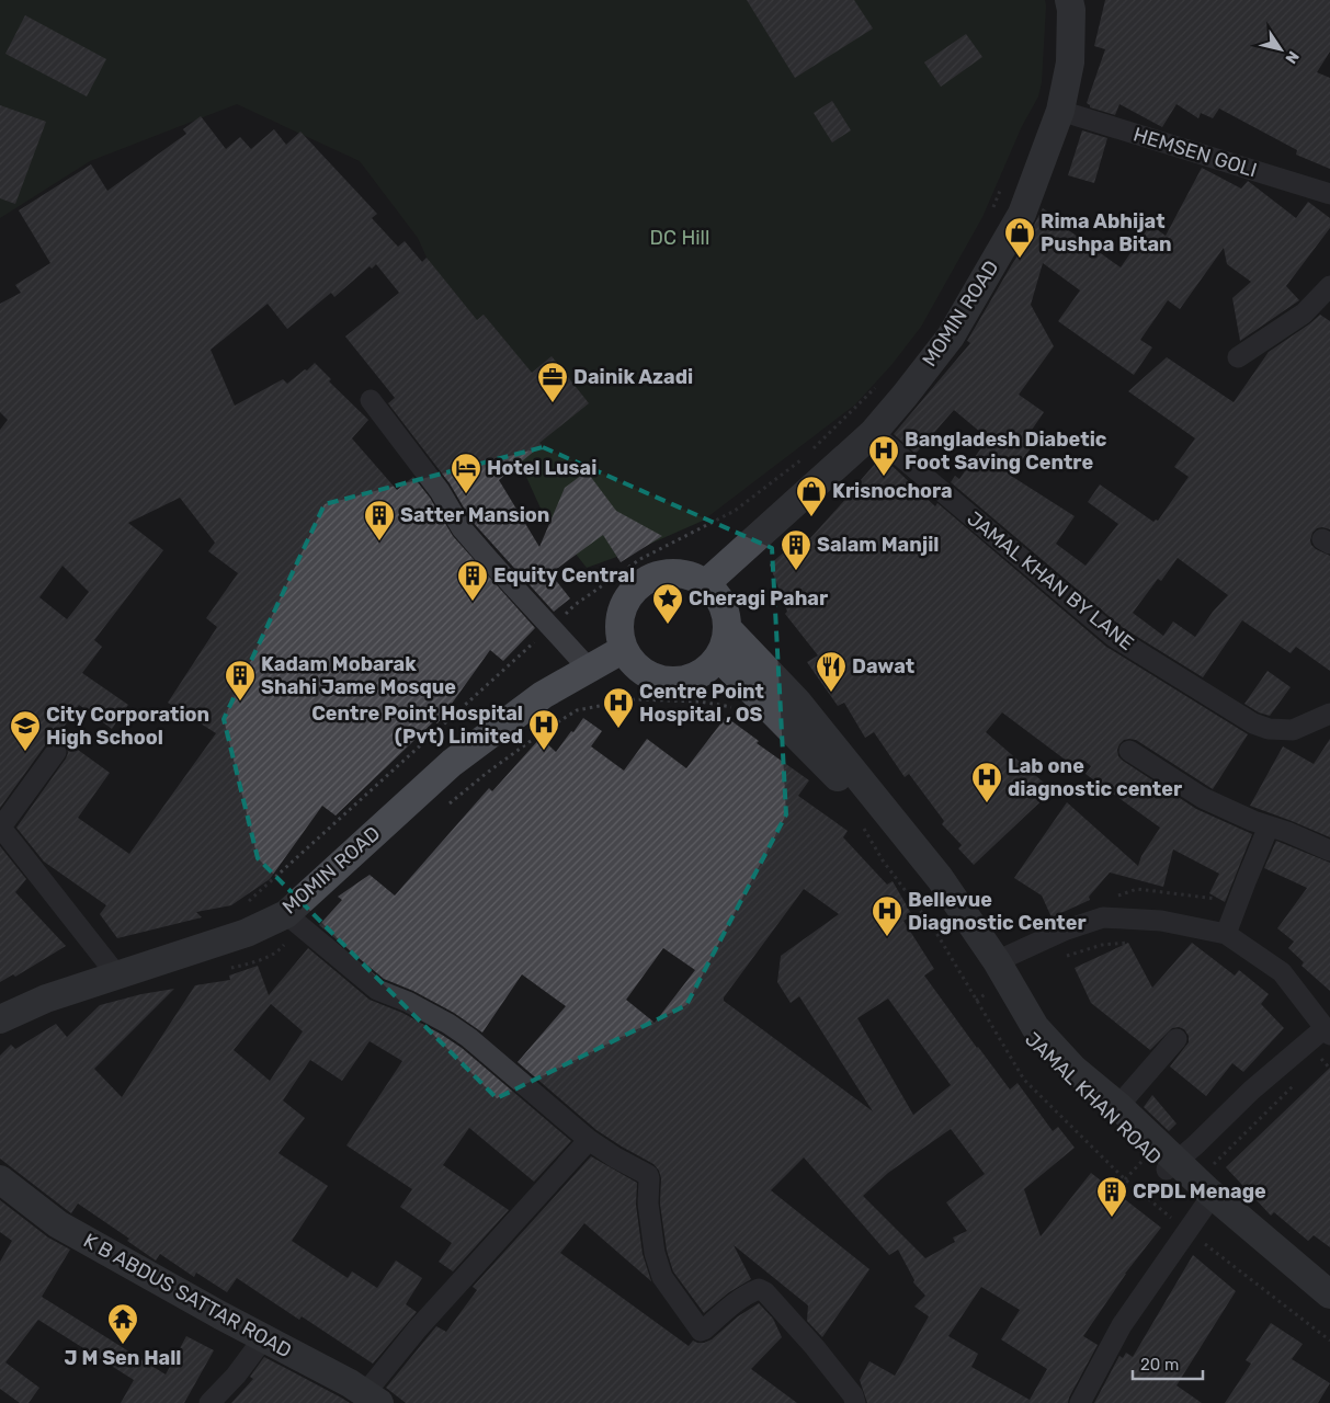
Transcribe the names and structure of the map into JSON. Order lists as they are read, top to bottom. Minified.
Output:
{"streets":{"main road":["MOMIN ROAD","JAMAL KHAN ROAD","K B ABDUS SATTAR ROAD"],"street":["HEMSEN GOLI","JAMAL KHAN BY LANE"]},"crossings":[["HEMSEN GOLI","MOMIN ROAD"],["MOMIN ROAD","JAMAL KHAN BY LANE"],["MOMIN ROAD","JAMAL KHAN ROAD"]],"parks":["DC Hill"],"places":{"shop":["Rima Abhijat Pushpa Bitan","Krisnochora"],"office":["Dainik Azadi"],"hospital":["Bangladesh Diabetic Foot Saving Centre","Centre Point Hospital , OS","Centre Point Hospital (Pvt) Limited","Lab one diagnostic center","Bellevue Diagnostic Center"],"hotel":["Hotel Lusai"],"building":["Satter Mansion","Salam Manjil","Equity Central","Kadam Mobarak Shahi Jame Mosque","CPDL Menage"],"place":["Cheragi Pahar"],"restaurant":["Dawat"],"school or university":["City Corporation High School"],"temple":["J M Sen Hall"]},"scale_bar":"20 m","north":"bottom right"}
